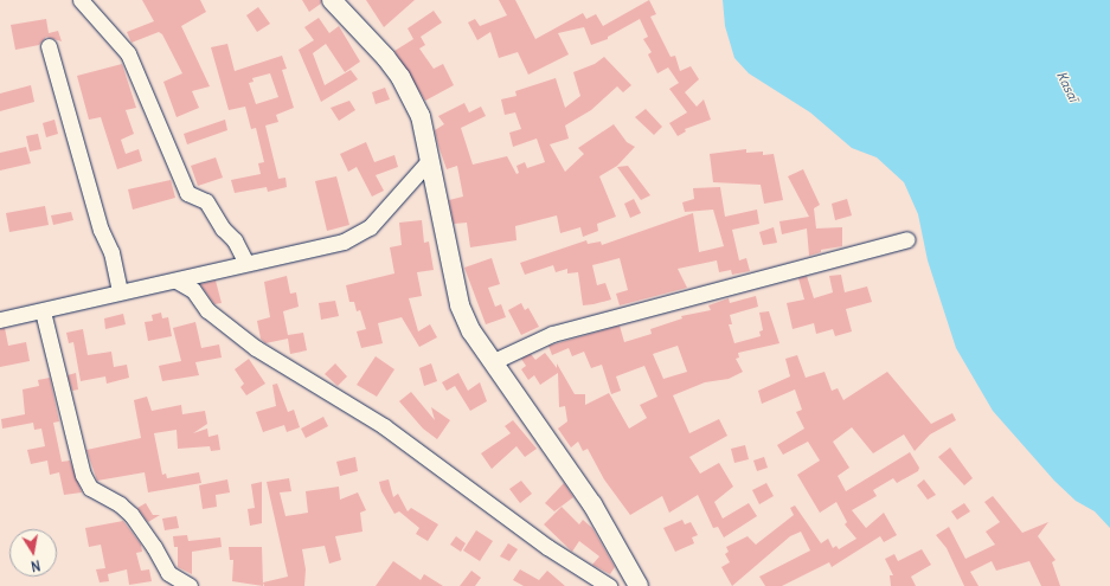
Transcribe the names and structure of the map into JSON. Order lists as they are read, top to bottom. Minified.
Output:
{"water":["Kasaï"],"north":"bottom"}
